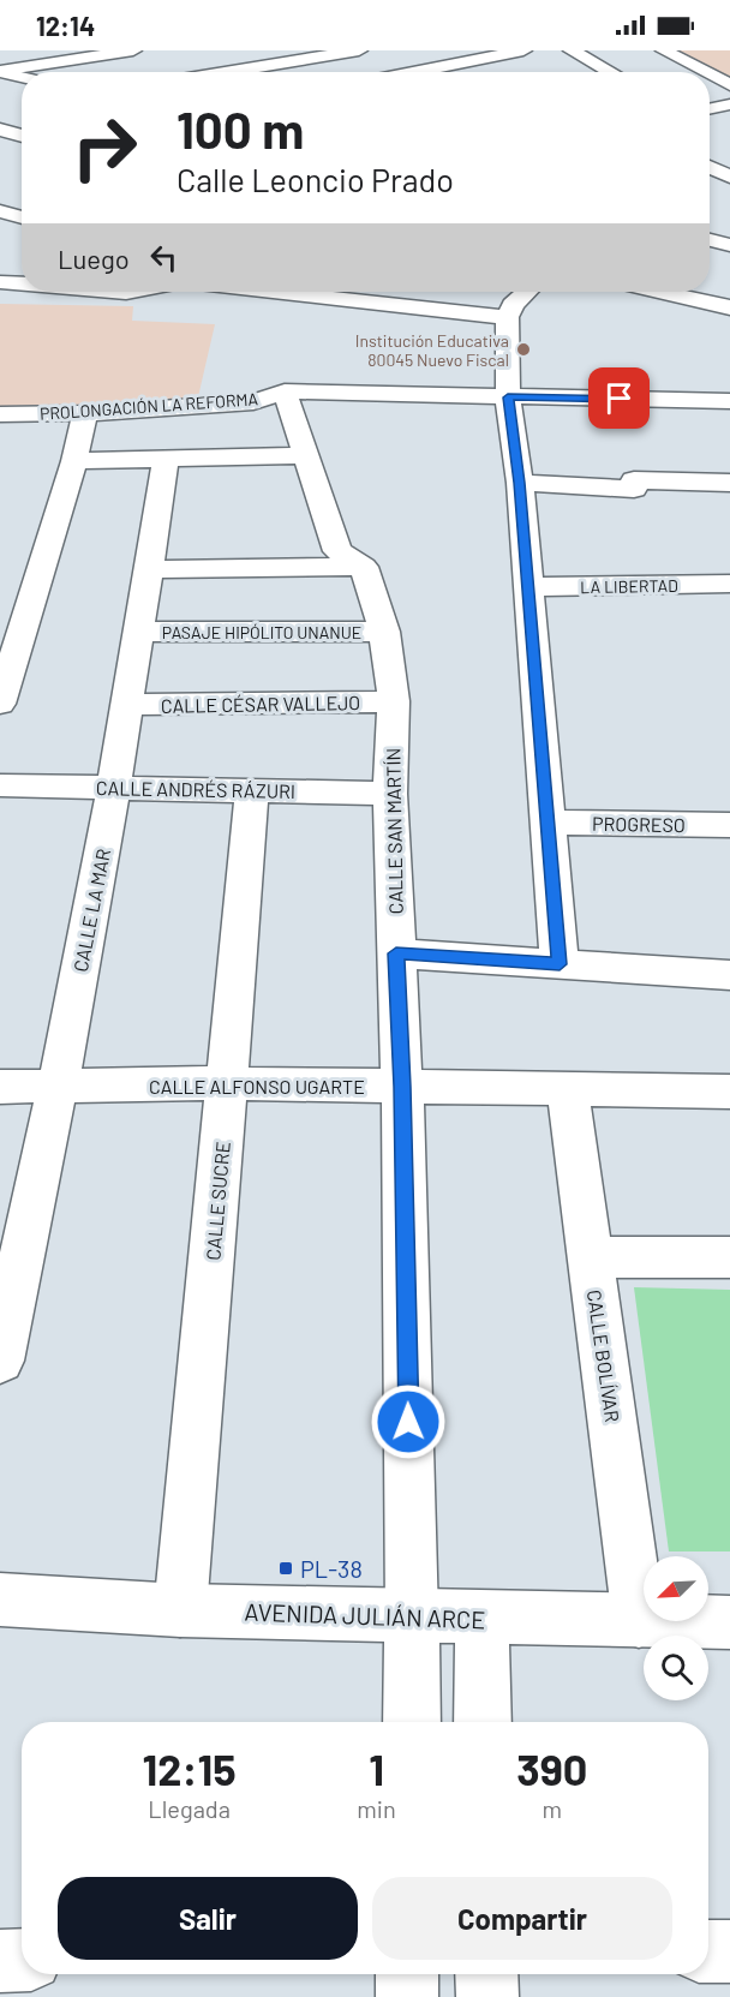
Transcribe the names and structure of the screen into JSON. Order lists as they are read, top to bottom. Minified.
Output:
{"streets":{"street":["PROLONGACIÓN LA REFORMA","LA LIBERTAD","PASAJE HIPÓLITO UNANUE","CALLE CÉSAR VALLEJO","CALLE ANDRÉS RÁZURI","PROGRESO","CALLE SAN MARTÍN","CALLE LA MAR","CALLE ALFONSO UGARTE","CALLE SUCRE","CALLE BOLÍVAR","AVENIDA JULIÁN ARCE"]},"crossings":[["PASAJE HIPÓLITO UNANUE","CALLE SAN MARTÍN"],["PASAJE HIPÓLITO UNANUE","CALLE LA MAR"],["CALLE CÉSAR VALLEJO","CALLE SAN MARTÍN"],["CALLE CÉSAR VALLEJO","CALLE LA MAR"],["CALLE ANDRÉS RÁZURI","CALLE SAN MARTÍN"],["CALLE ANDRÉS RÁZURI","CALLE LA MAR"],["CALLE ANDRÉS RÁZURI","CALLE SUCRE"],["CALLE SAN MARTÍN","CALLE ALFONSO UGARTE"],["CALLE SAN MARTÍN","AVENIDA JULIÁN ARCE"],["CALLE LA MAR","CALLE ALFONSO UGARTE"],["CALLE ALFONSO UGARTE","CALLE SUCRE"],["CALLE ALFONSO UGARTE","CALLE BOLÍVAR"],["CALLE SUCRE","AVENIDA JULIÁN ARCE"],["CALLE BOLÍVAR","AVENIDA JULIÁN ARCE"]],"places":{"other":["Institución Educativa 80045 Nuevo Fiscal"],"transit":["PL-38"]},"north":"bottom left","page":{"status":"12:14","turn":["100 m","Calle Leoncio Prado"],"then":"Luego","eta":["12:15","Llegada","1","min","390","m"],"buttons":["Salir","Compartir"]}}
